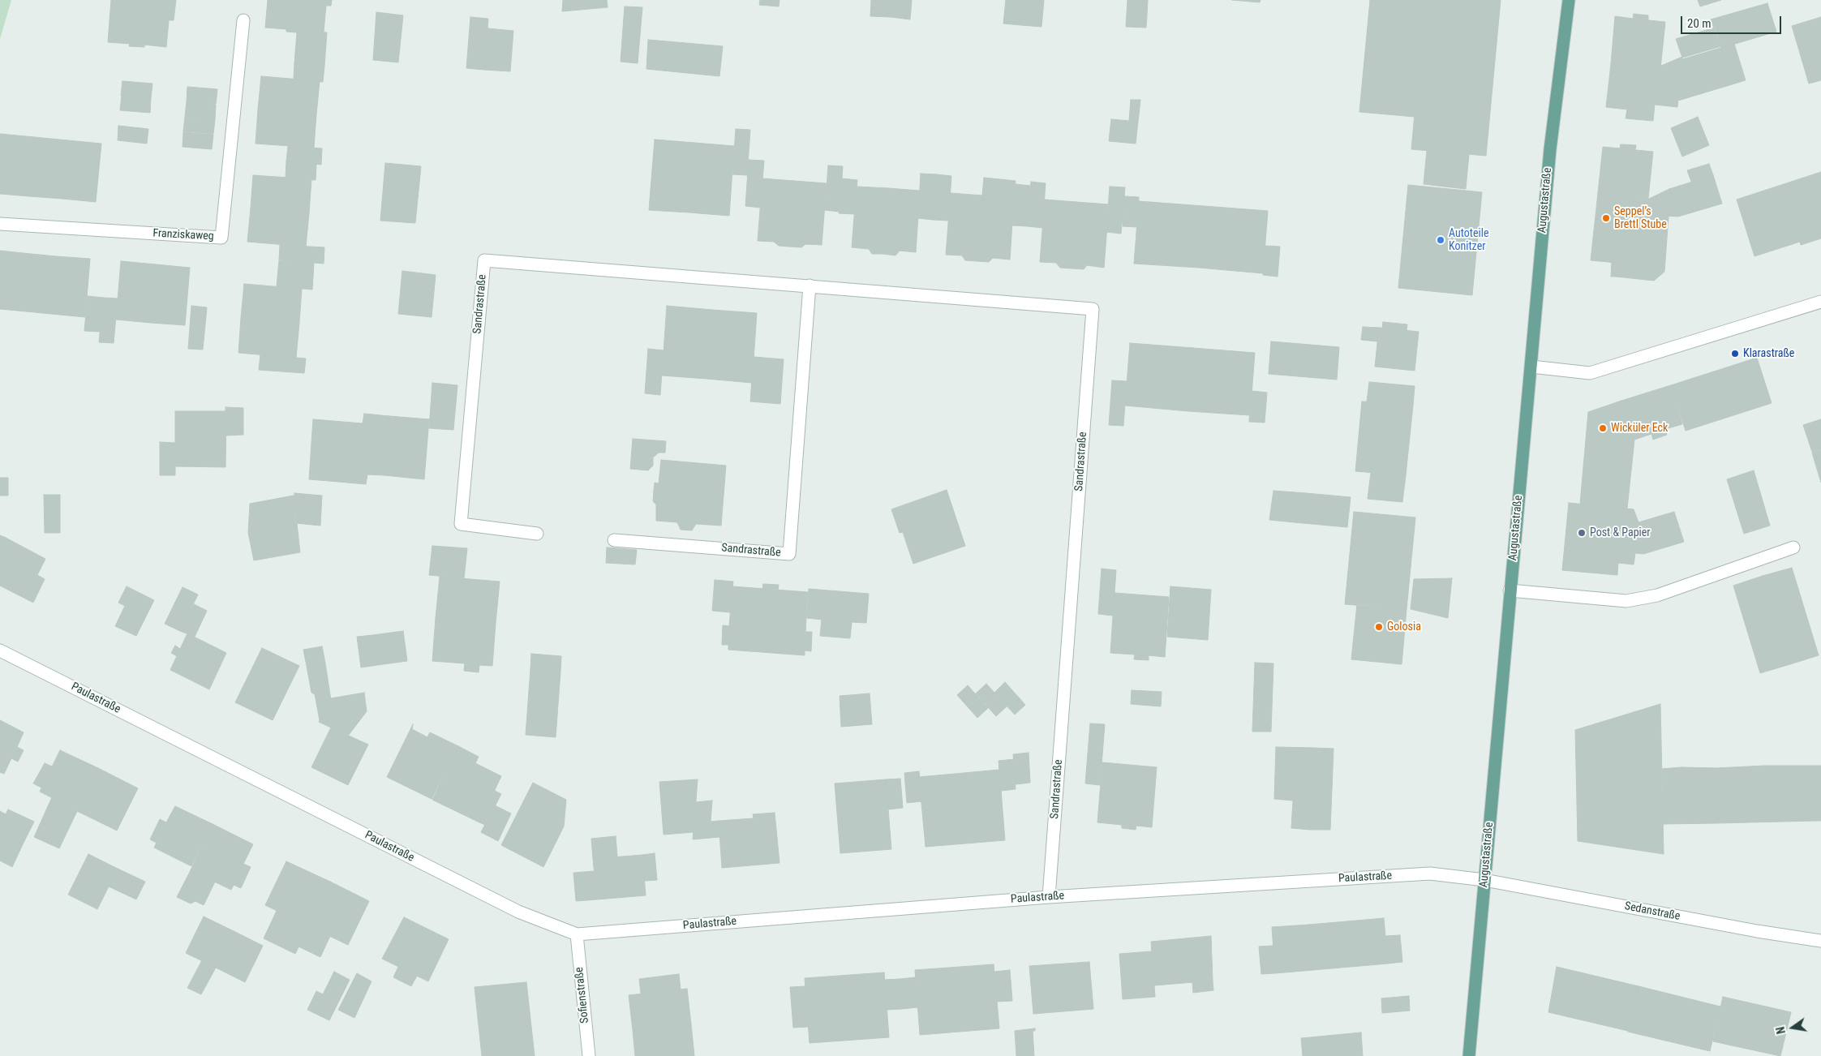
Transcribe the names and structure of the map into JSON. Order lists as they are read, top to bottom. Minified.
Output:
{"streets":{"main road":["Augustastraße"],"street":["Franziskaweg","Sandrastraße","Paulastraße","Sedanstraße","Sofienstraße"]},"crossings":[["Augustastraße","Paulastraße"],["Augustastraße","Sedanstraße"],["Sandrastraße","Paulastraße"],["Paulastraße","Sedanstraße"],["Paulastraße","Sofienstraße"]],"places":["Seppel’s Brettl Stube","Autoteile Konitzer","Klarastraße","Wicküler Eck","Post & Papier","Golosia"],"scale_bar":"20 m","north":"left"}
